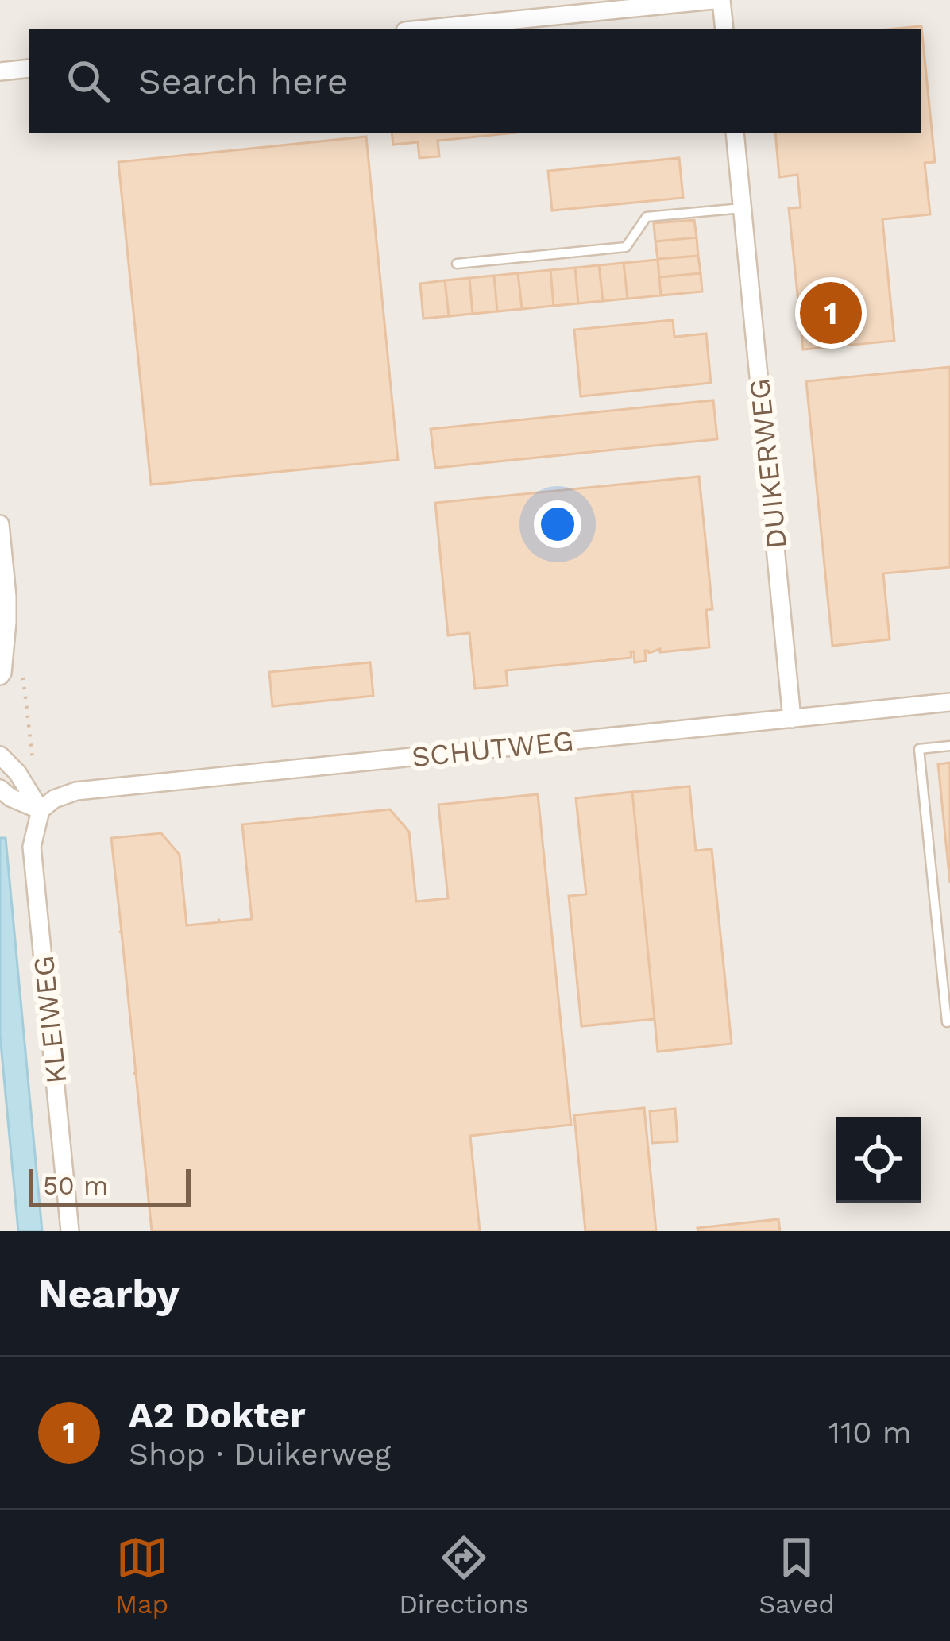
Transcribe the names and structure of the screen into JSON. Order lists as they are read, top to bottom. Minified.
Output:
{"streets":{"street":["DUIKERWEG","SCHUTWEG","KLEIWEG"]},"crossings":[["DUIKERWEG","SCHUTWEG"],["SCHUTWEG","KLEIWEG"]],"scale_bar":"50 m","page":{"search":"Search here","pins":"1","scale":"50 m","heading":"Nearby","list":[{"mark":"1","name":"A2 Dokter","note":"Shop · Duikerweg","value":"110 m"}],"nav":["Map","Directions","Saved"]}}
